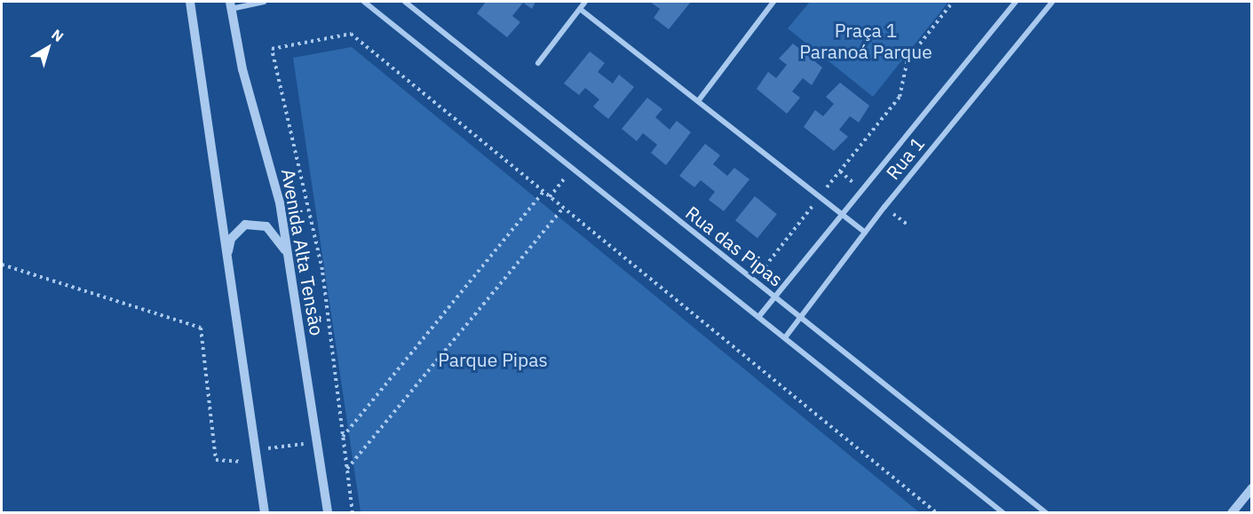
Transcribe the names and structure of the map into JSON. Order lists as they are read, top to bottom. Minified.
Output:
{"streets":{"street":["Rua 1","Rua das Pipas","Avenida Alta Tensão"]},"crossings":[["Rua 1","Rua das Pipas"]],"parks":["Praça 1 Paranoá Parque","Parque Pipas"],"north":"top right"}
